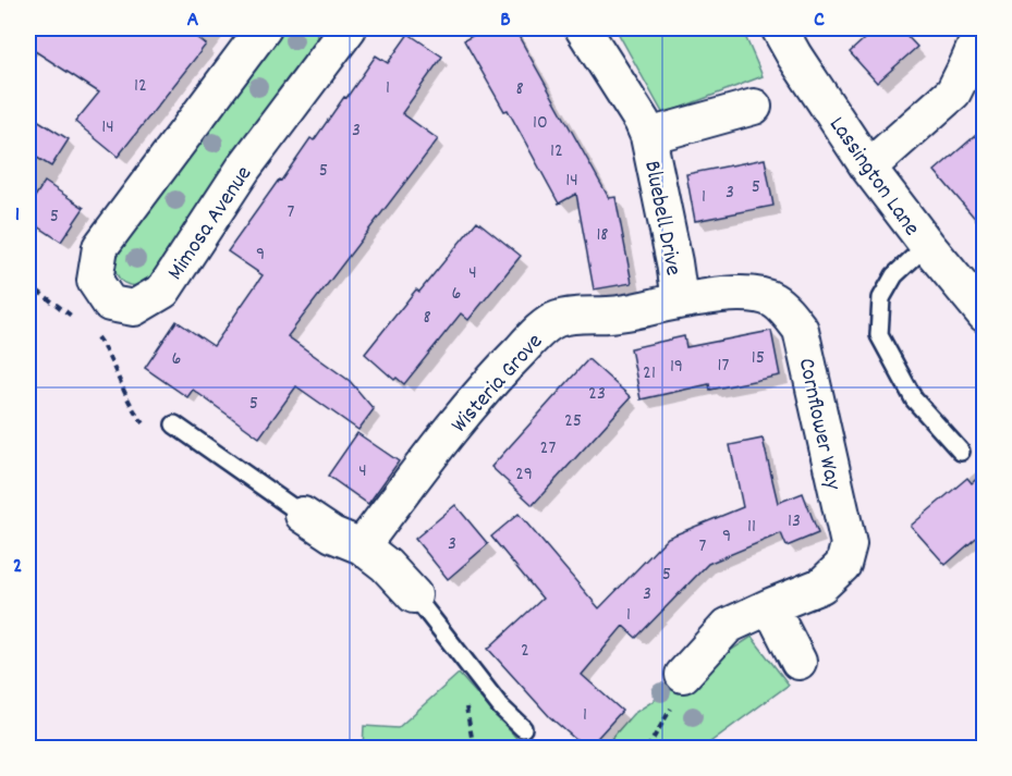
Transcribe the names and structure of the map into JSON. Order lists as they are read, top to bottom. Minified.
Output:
{"streets":{"street":["Lassington Lane","Bluebell Drive","Mimosa Avenue","Wisteria Grove","Cornflower Way"]},"crossings":[["Bluebell Drive","Wisteria Grove"],["Bluebell Drive","Cornflower Way"],["Wisteria Grove","Cornflower Way"]],"house_numbers":["12","1","8","10","14","3","12","5","14","5","3","1","7","5","18","9","4","6","8","15","6","17","19","21","23","5","25","27","4","29","13","11","9","3","7","5","3","1","2","1"],"grid":{"columns":["A","B","C"],"rows":["1","2"]}}
